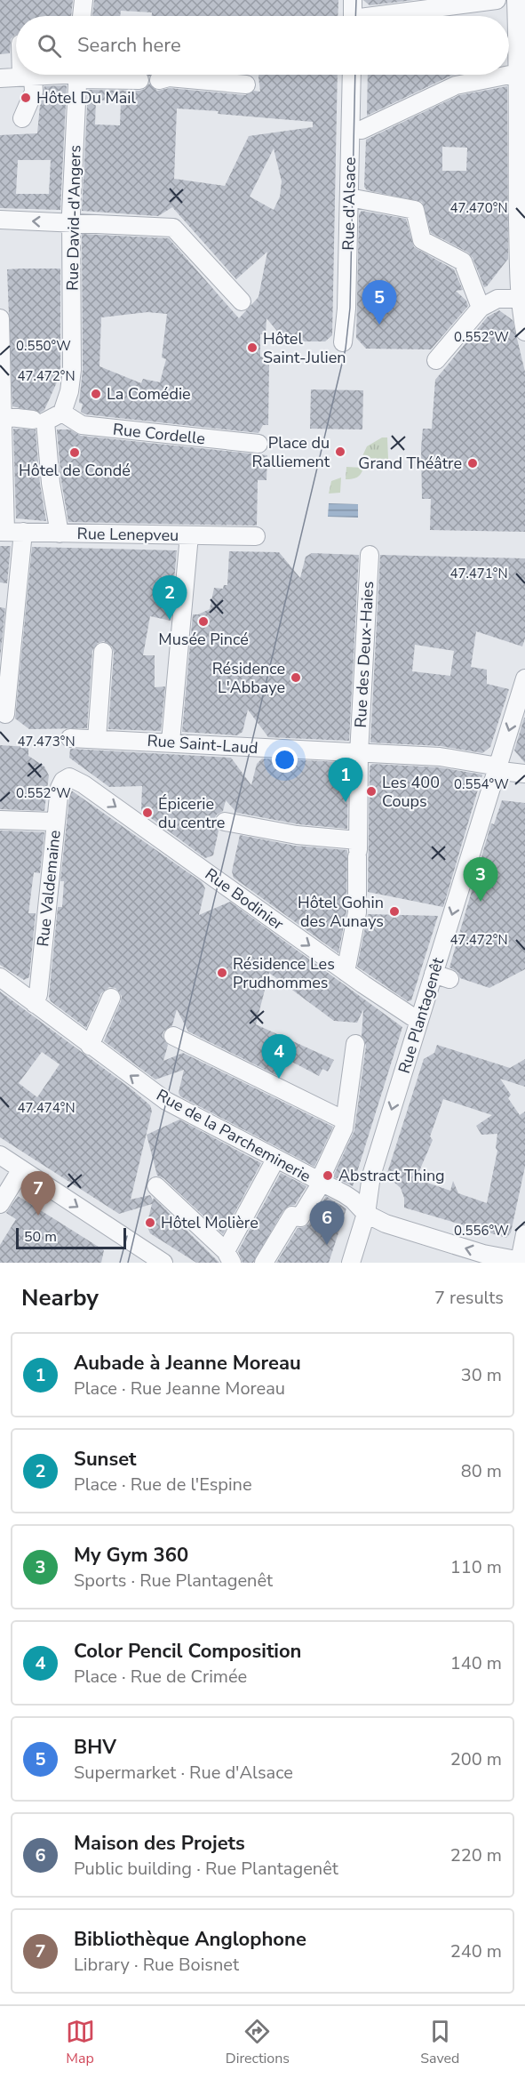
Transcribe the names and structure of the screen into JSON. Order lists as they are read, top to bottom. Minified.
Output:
{"streets":{"street":["Rue d'Alsace","Rue David-d'Angers","Rue Cordelle","Rue Lenepveu","Rue des Deux-Haies","Rue Saint-Laud","Rue Valdemaine","Rue Bodinier","Rue Plantagenêt","Rue de la Parcheminerie"]},"crossings":[["Rue David-d'Angers","Rue Cordelle"],["Rue des Deux-Haies","Rue Saint-Laud"],["Rue des Deux-Haies","Rue Bodinier"],["Rue Valdemaine","Rue Bodinier"],["Rue Valdemaine","Rue de la Parcheminerie"],["Rue Bodinier","Rue Plantagenêt"],["Rue Plantagenêt","Rue de la Parcheminerie"]],"places":["Hôtel Du Mail","Hôtel Saint-Julien","La Comédie","Place du Ralliement","Hôtel de Condé","Grand Théâtre","Musée Pincé","Résidence L'Abbaye","Les 400 Coups","Épicerie du centre","Hôtel Gohin des Aunays","Résidence Les Prudhommes","Abstract Thing","Hôtel Molière"],"scale_bar":"50 m","page":{"search":"Search here","pins":["5","2","1","3","4","7","6"],"scale":"50 m","heading":["Nearby","7 results"],"list":[{"mark":"1","name":"Aubade à Jeanne Moreau","note":"Place · Rue Jeanne Moreau","value":"30 m"},{"mark":"2","name":"Sunset","note":"Place · Rue de l'Espine","value":"80 m"},{"mark":"3","name":"My Gym 360","note":"Sports · Rue Plantagenêt","value":"110 m"},{"mark":"4","name":"Color Pencil Composition","note":"Place · Rue de Crimée","value":"140 m"},{"mark":"5","name":"BHV","note":"Supermarket · Rue d'Alsace","value":"200 m"},{"mark":"6","name":"Maison des Projets","note":"Public building · Rue Plantagenêt","value":"220 m"},{"mark":"7","name":"Bibliothèque Anglophone","note":"Library · Rue Boisnet","value":"240 m"}],"nav":["Map","Directions","Saved"]},"coordinates":["47.470°N","0.552°W","0.550°W","47.472°N","47.471°N","47.473°N","0.554°W","47.474°N","0.556°W"]}
